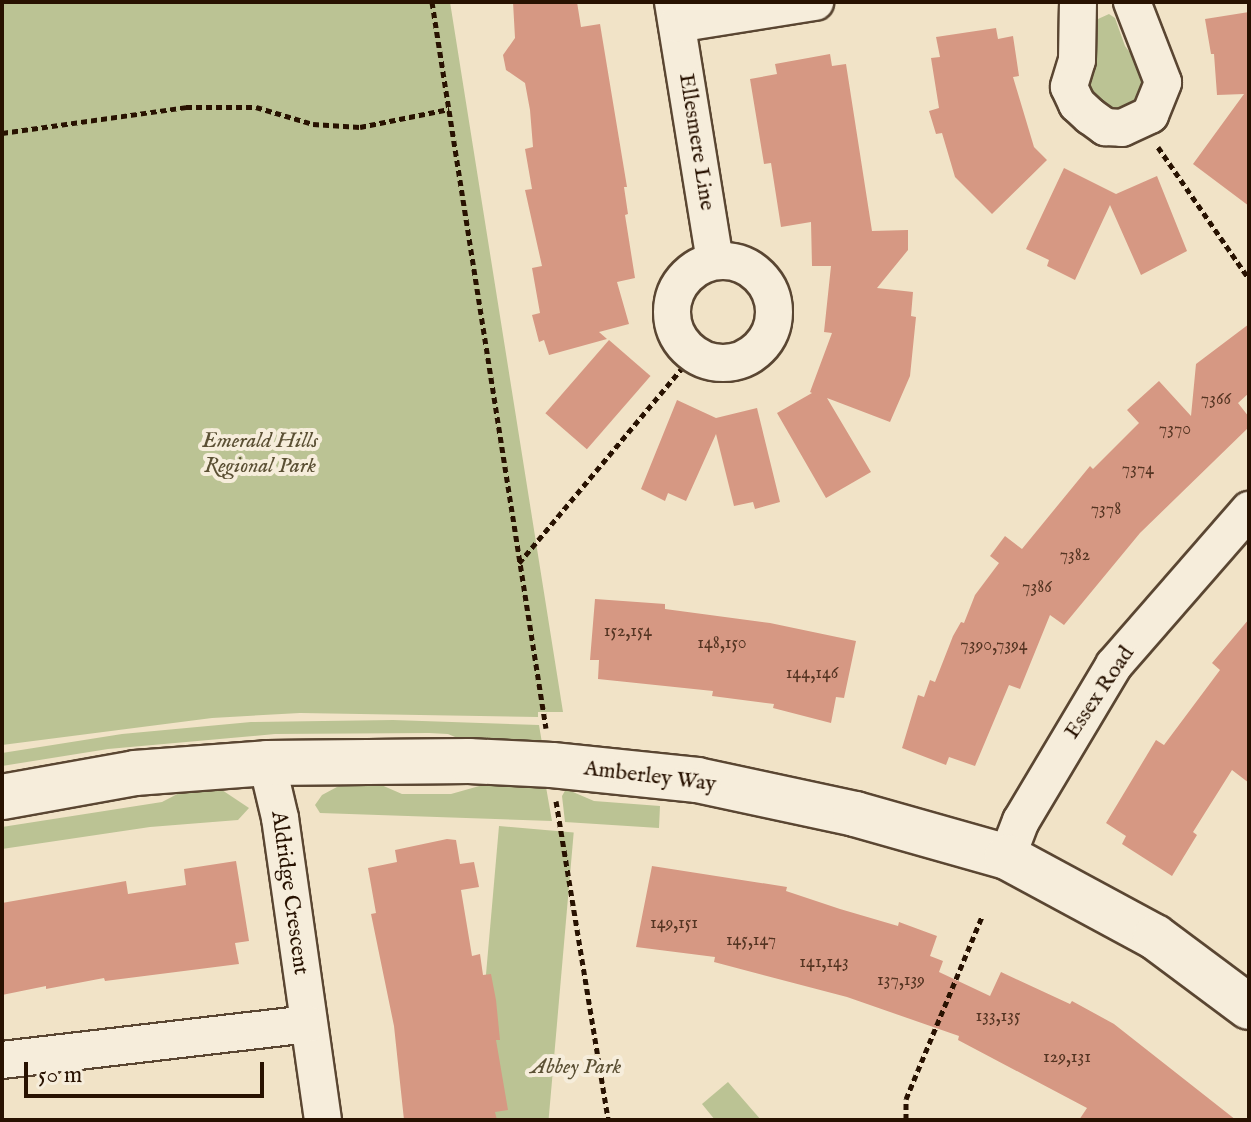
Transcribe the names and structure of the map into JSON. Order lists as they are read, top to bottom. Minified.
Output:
{"streets":{"street":["Ellesmere Line","Essex Road","Amberley Way","Aldridge Crescent"]},"crossings":[["Essex Road","Amberley Way"],["Amberley Way","Aldridge Crescent"]],"parks":["Emerald Hills Regional Park","Abbey Park"],"house_numbers":["7366","7370","7374","7378","7382","7386","152,154","148,150","7390,7394","144,146","149,151","145,147","141,143","137,139","133,135","129,131"],"scale_bar":"50 m"}
